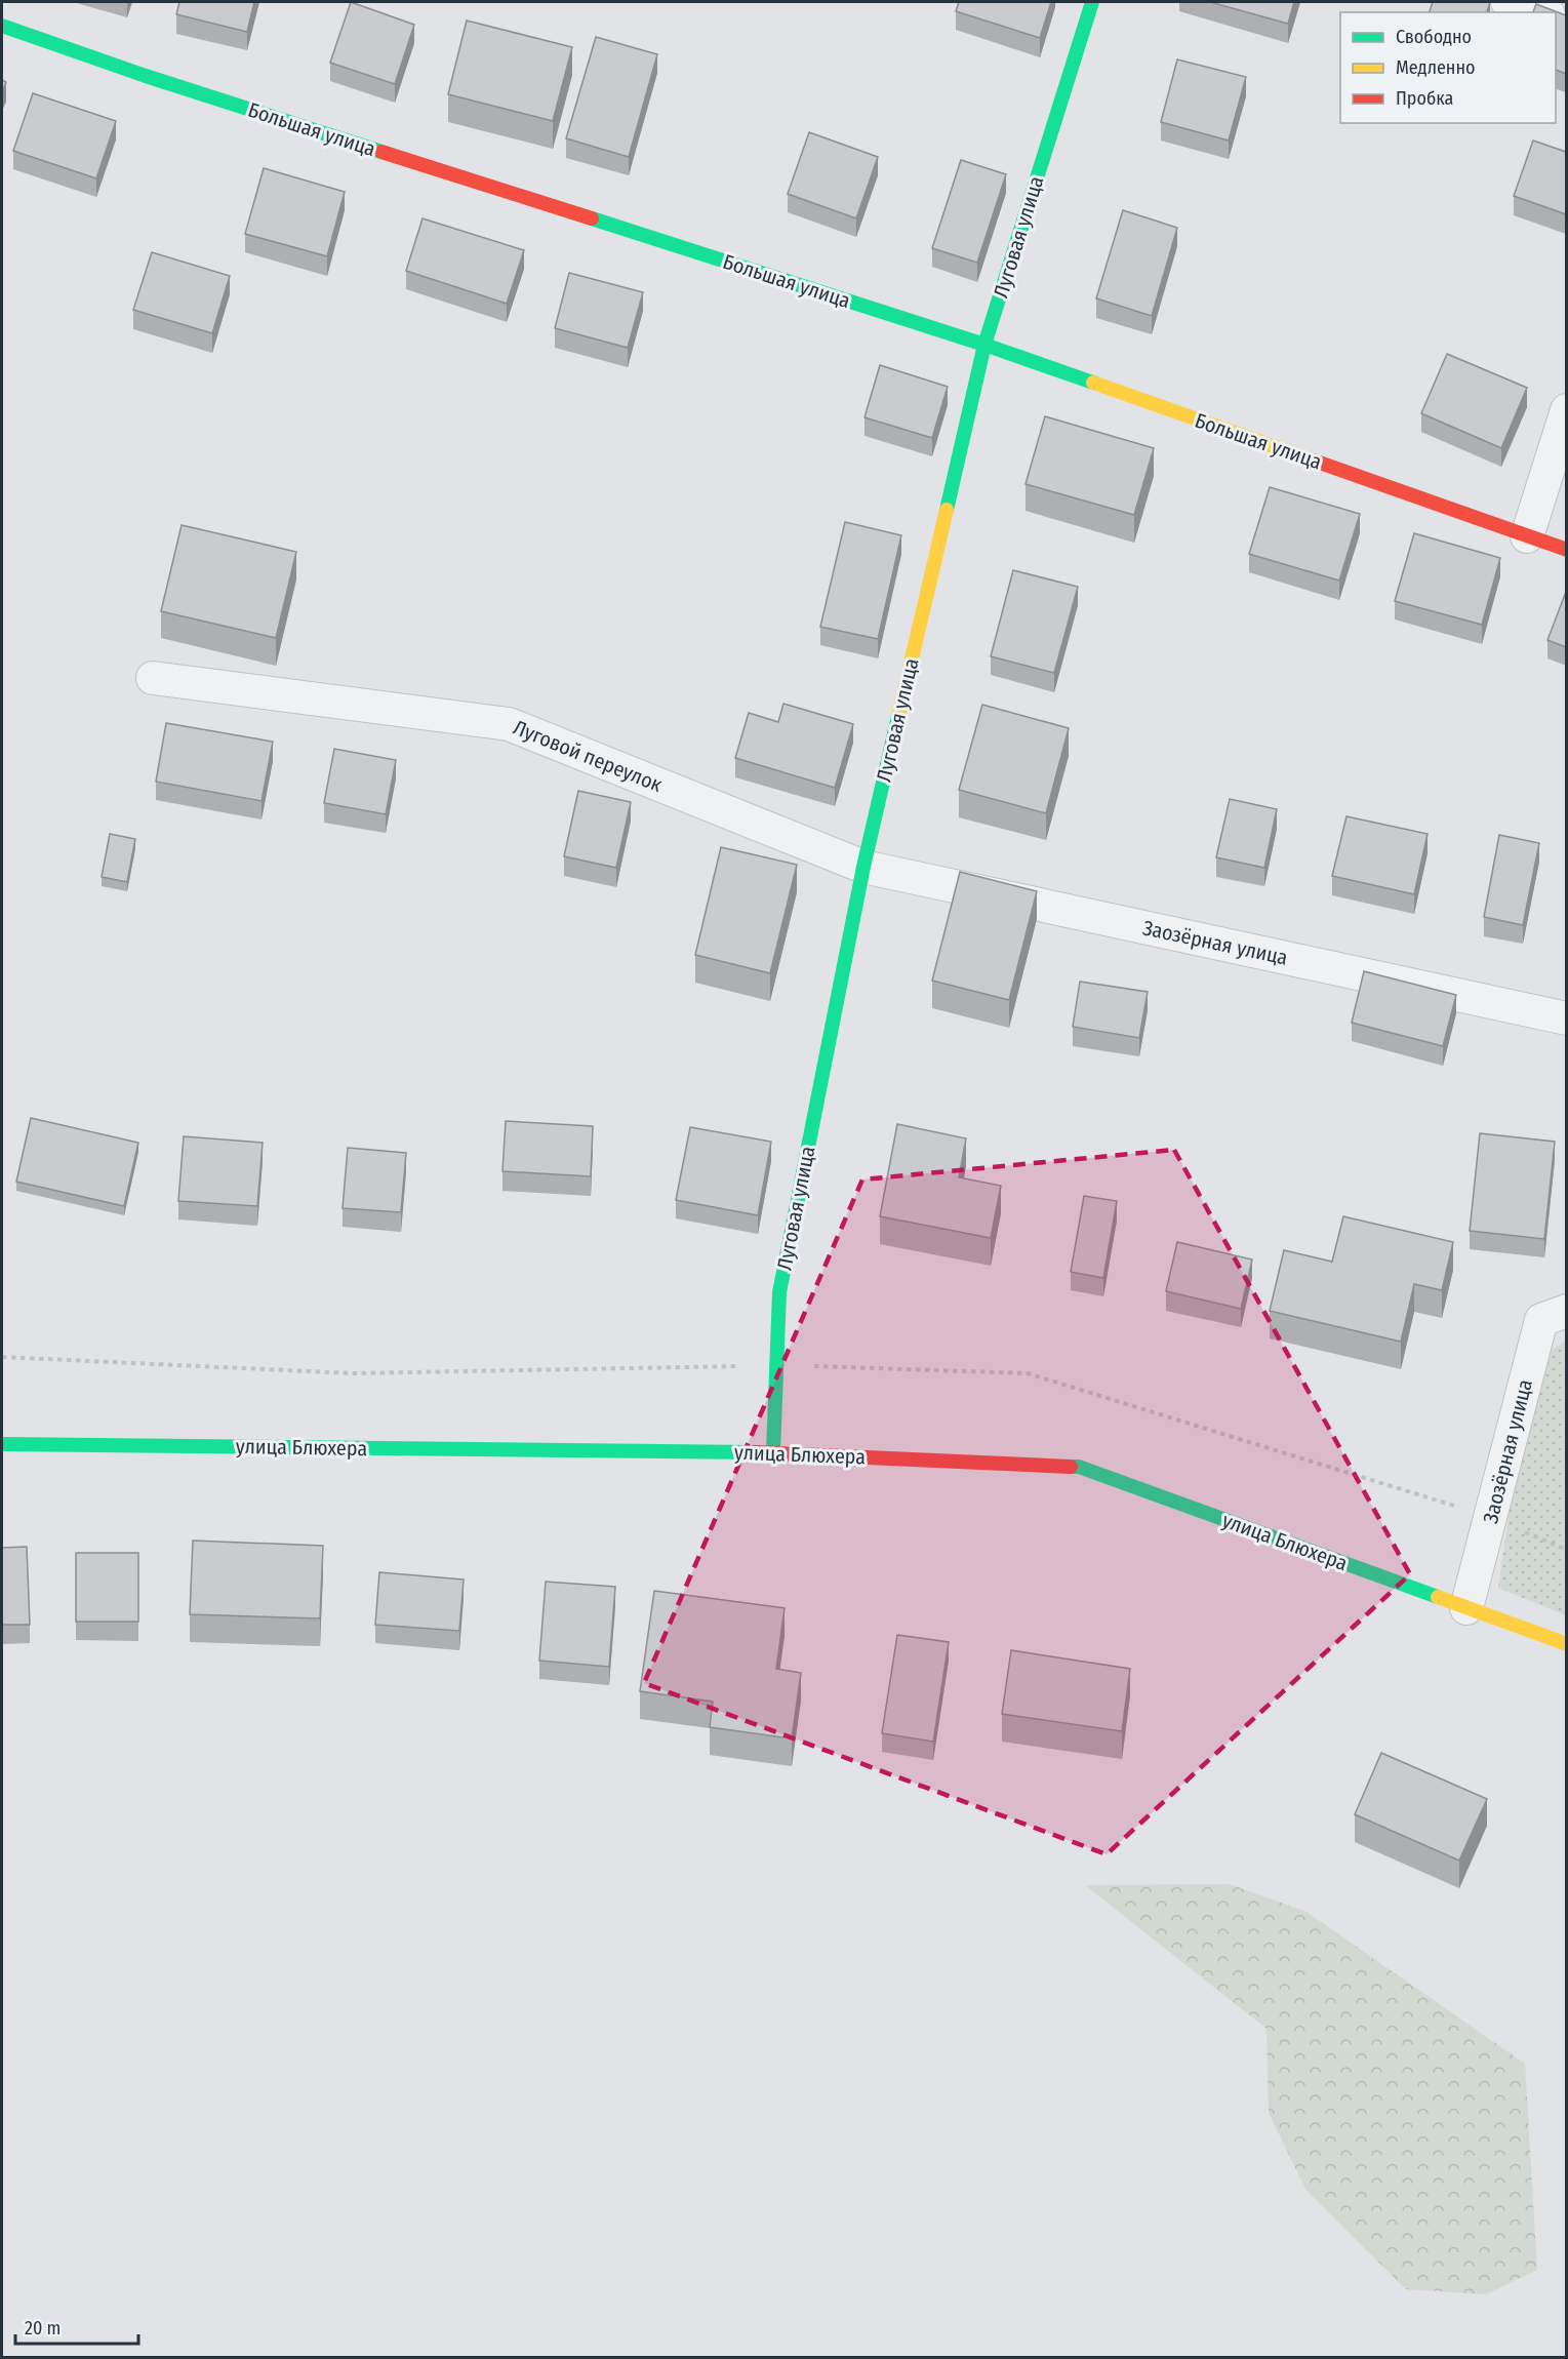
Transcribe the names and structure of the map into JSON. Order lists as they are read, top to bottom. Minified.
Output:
{"streets":{"street":["Большая улица","Луговая улица","Луговой переулок","Заозёрная улица","улица Блюхера"]},"crossings":[["Большая улица","Луговая улица"],["Луговая улица","Луговой переулок"],["Луговая улица","Заозёрная улица"],["Луговая улица","улица Блюхера"],["Луговой переулок","Заозёрная улица"],["Заозёрная улица","улица Блюхера"]],"legend":["Свободно","Медленно","Пробка"],"scale_bar":"20 m"}
